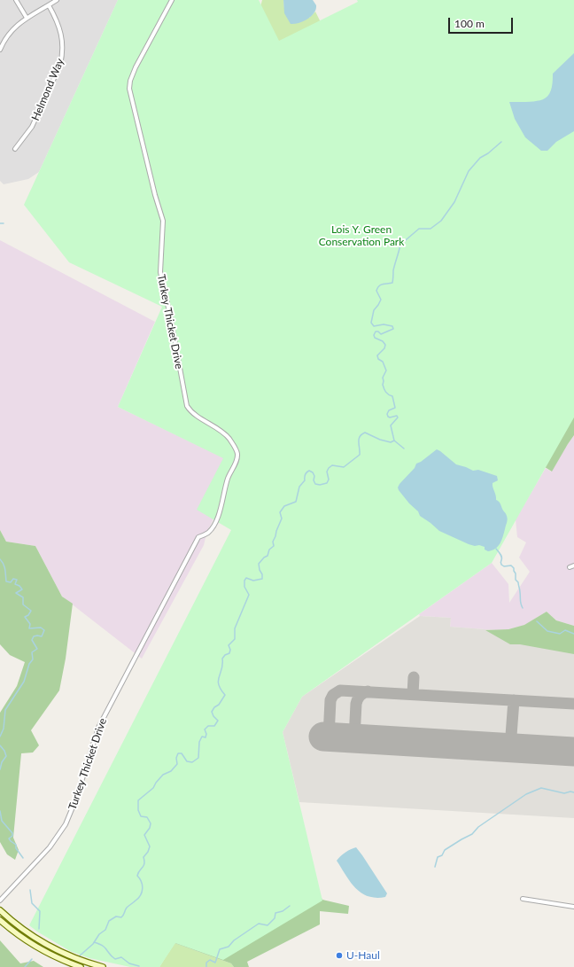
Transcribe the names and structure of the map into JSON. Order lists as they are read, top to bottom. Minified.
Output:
{"streets":{"street":["Helmond Way","Turkey Thicket Drive"]},"parks":["Lois Y. Green Conservation Park"],"places":["U-Haul"],"scale_bar":"100 m"}
